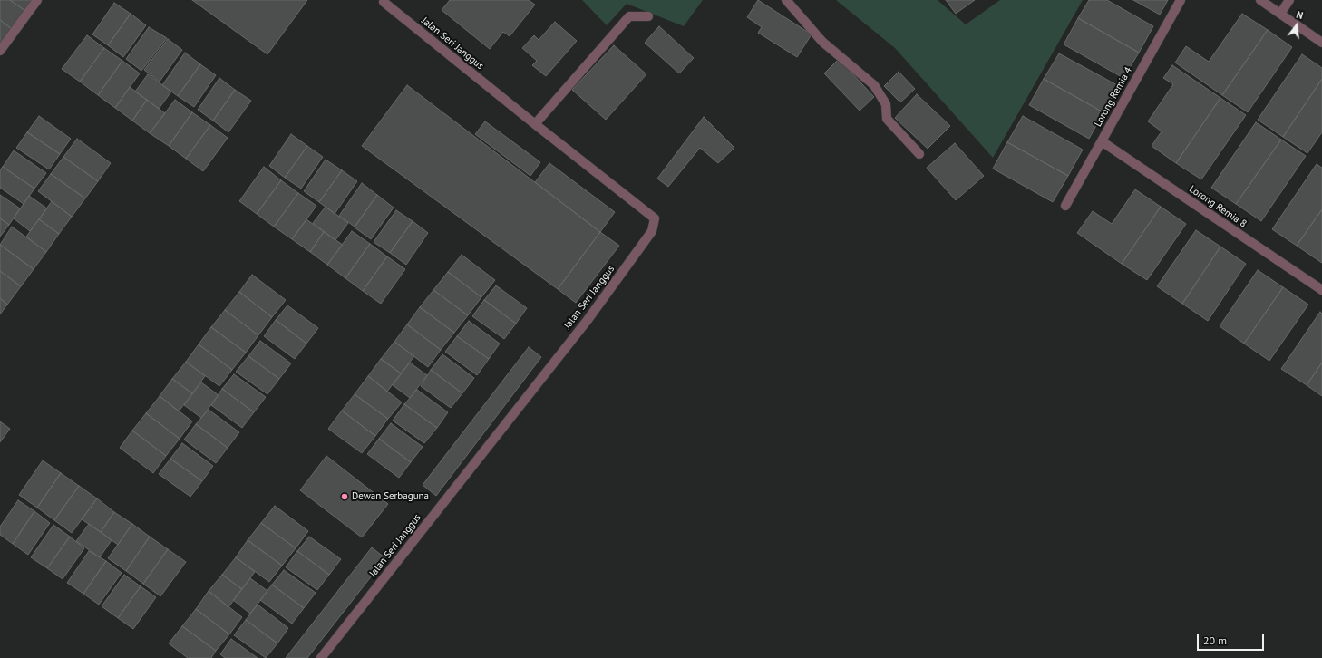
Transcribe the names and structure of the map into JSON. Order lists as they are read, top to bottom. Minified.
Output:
{"streets":{"street":["Jalan Seri Janggus","Lorong Remia 4","Lorong Remia 8"]},"crossings":[["Lorong Remia 4","Lorong Remia 8"]],"places":["Dewan Serbaguna"],"scale_bar":"20 m","north":"top"}
